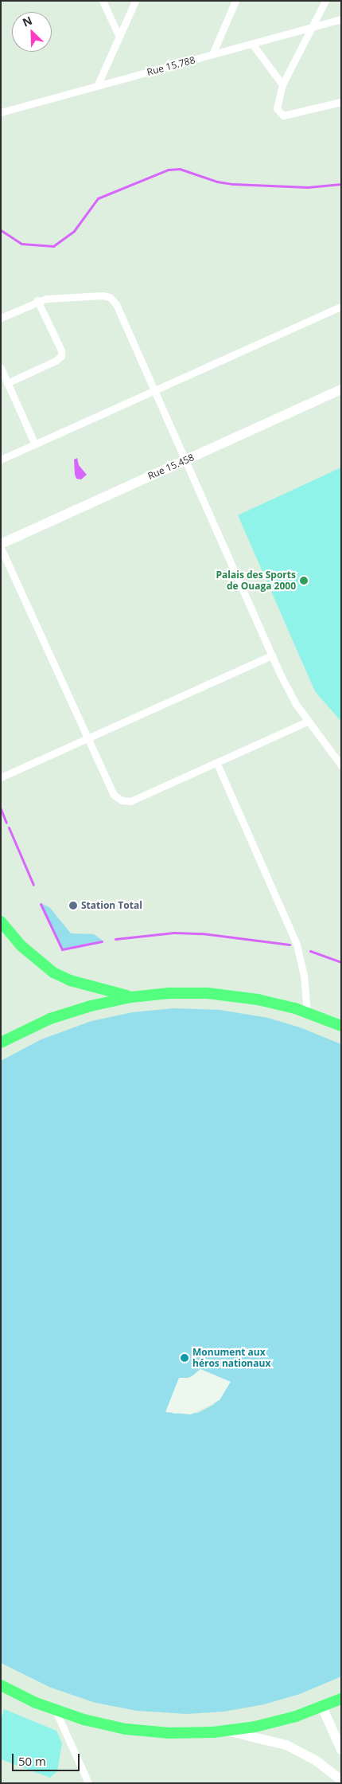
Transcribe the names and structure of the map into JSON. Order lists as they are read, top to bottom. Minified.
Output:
{"streets":{"main road":["Rue 15.458"],"street":["Rue 15.788"]},"places":["Palais des Sports de Ouaga 2000","Station Total","Monument aux héros nationaux"],"scale_bar":"50 m","north":"top left"}
